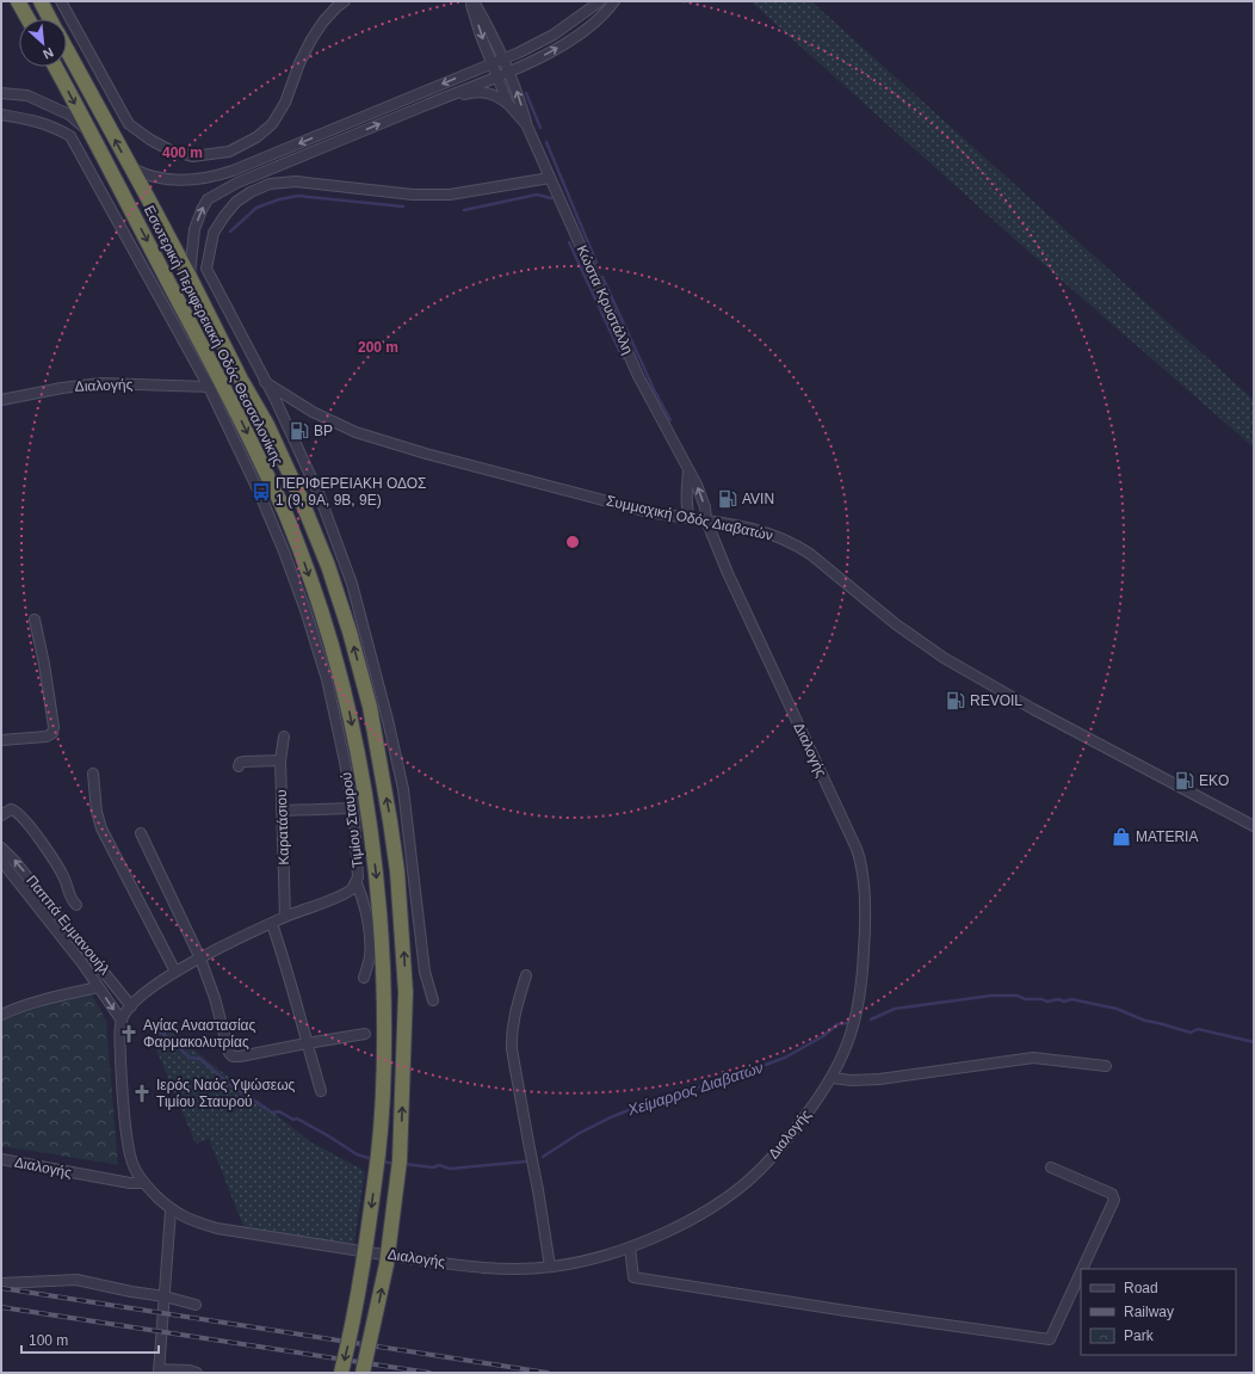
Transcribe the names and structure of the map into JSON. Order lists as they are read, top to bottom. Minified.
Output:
{"streets":{"highway":["Εσωτερική Περιφερειακή Οδός Θεσσαλονίκης"],"street":["Κώστα Κρυστάλλη","Διαλογής","Συμμαχική Οδός Διαβατών","Τιμίου Σταυρού","Καρατάσιου","Παππά Εμμανουήλ"]},"crossings":[["Κώστα Κρυστάλλη","Διαλογής"],["Κώστα Κρυστάλλη","Συμμαχική Οδός Διαβατών"],["Διαλογής","Συμμαχική Οδός Διαβατών"],["Διαλογής","Τιμίου Σταυρού"],["Τιμίου Σταυρού","Καρατάσιου"],["Τιμίου Σταυρού","Παππά Εμμανουήλ"]],"water":["Χείμαρρος Διαβατών"],"places":{"fuel station":["BP","AVIN","REVOIL","EKO"],"bus stop":["ΠΕΡΙΦΕΡΕΙΑΚΗ ΟΔΟΣ 1 (9, 9Α, 9Β, 9Ε)"],"shop":["MATERIA"],"church":["Αγίας Αναστασίας Φαρμακολυτρίας","Ιερός Ναός Υψώσεως Τιμίου Σταυρού"]},"legend":["Road","Railway","Park"],"scale_bar":"100 m","north":"bottom right","rings":["400 m","200 m"]}
